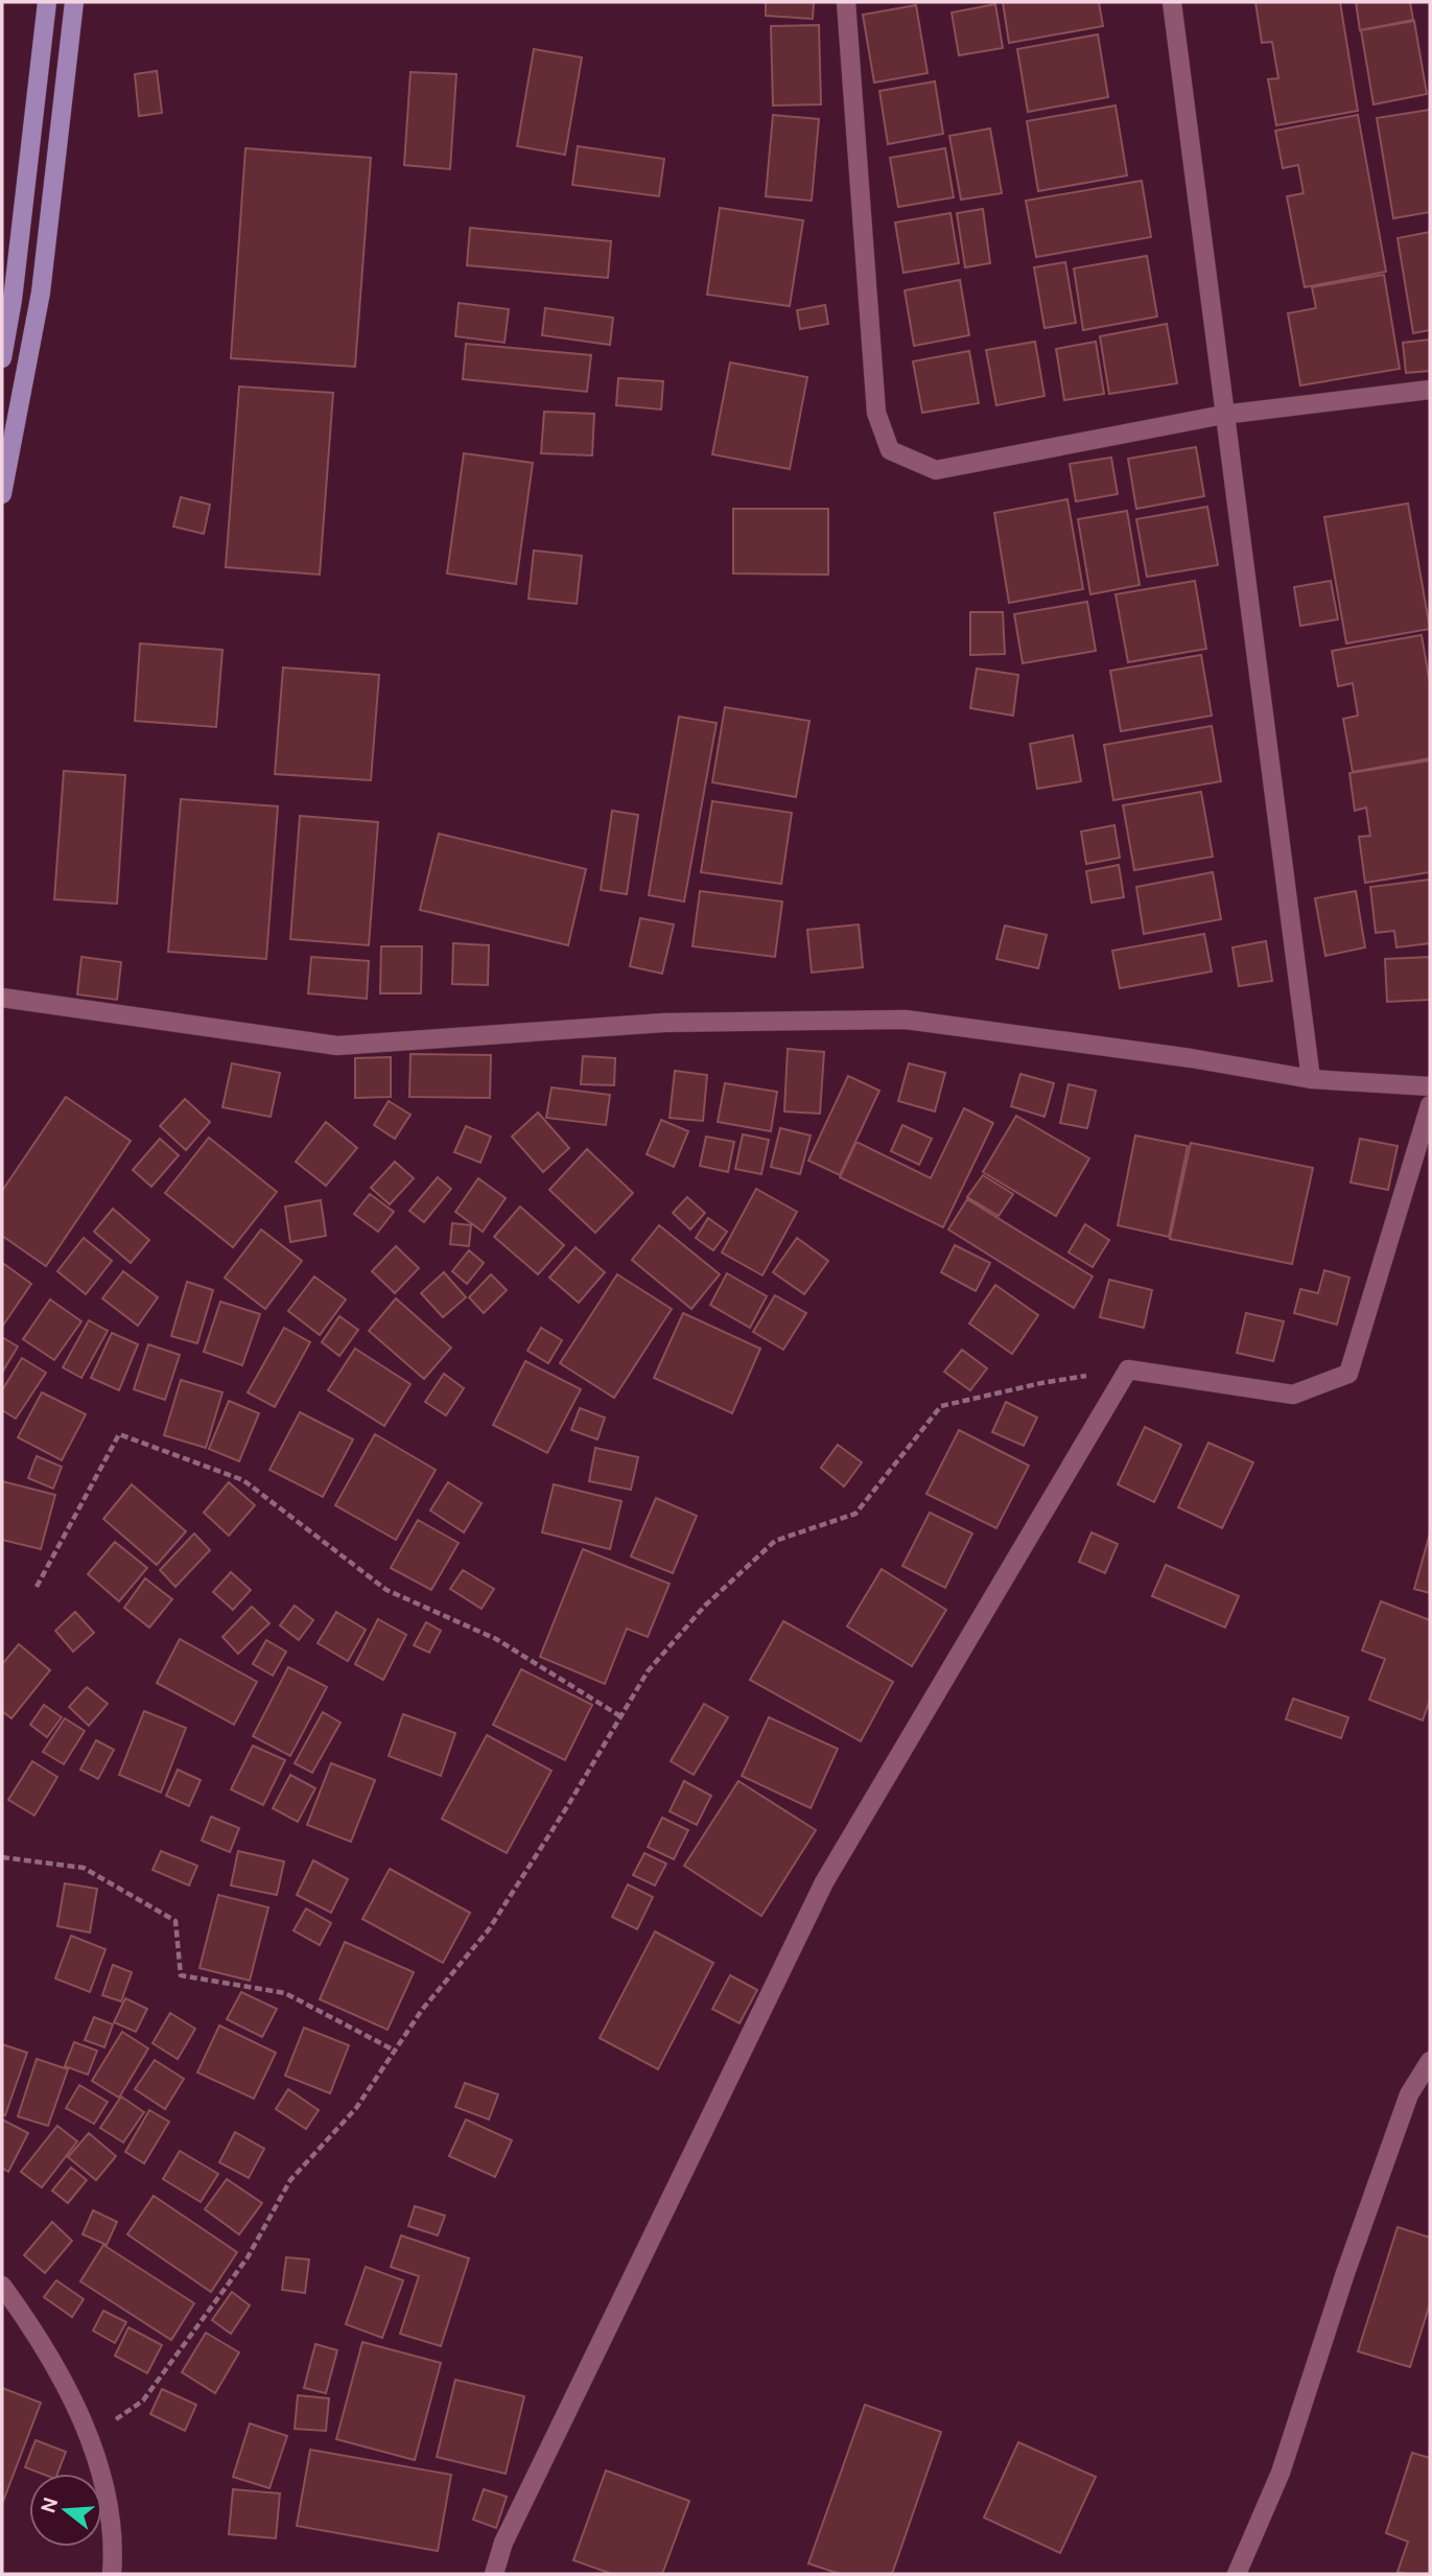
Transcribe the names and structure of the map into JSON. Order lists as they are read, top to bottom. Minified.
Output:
{"north":"left"}
